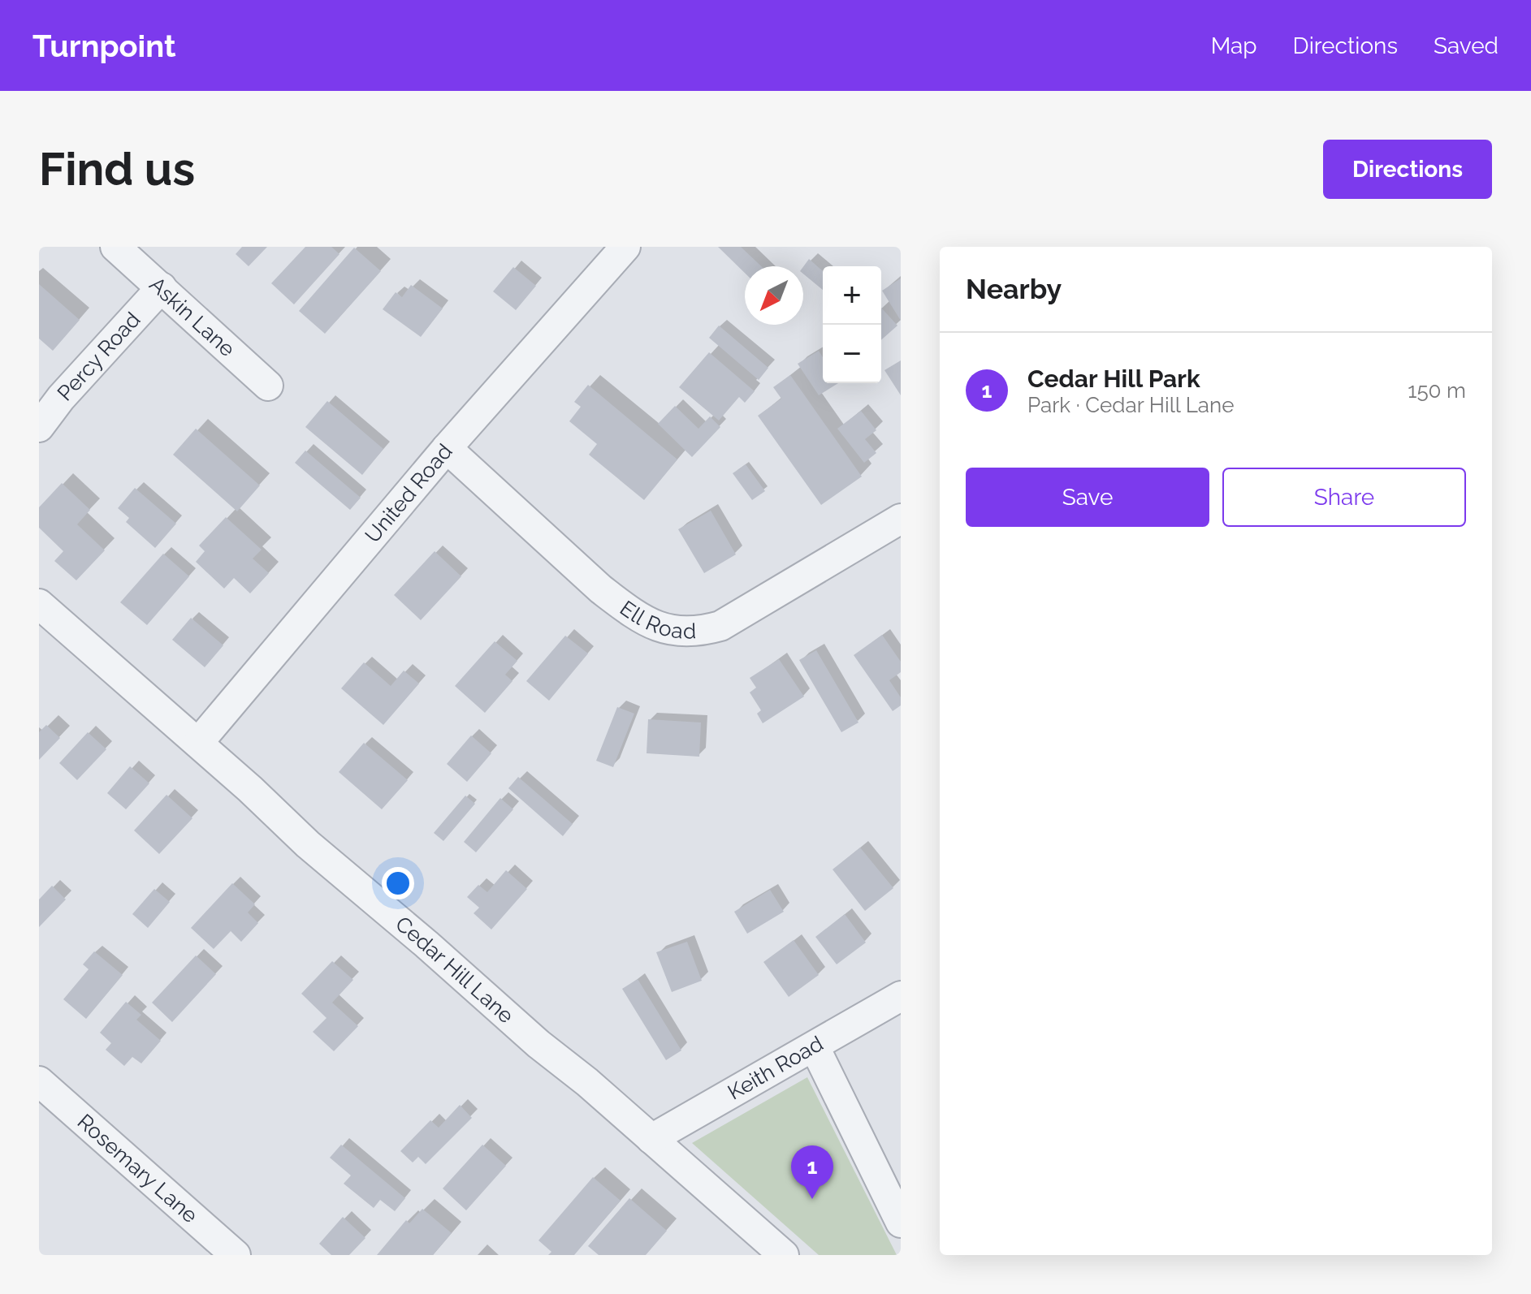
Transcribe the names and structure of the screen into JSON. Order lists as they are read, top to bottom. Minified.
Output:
{"streets":{"street":["Askin Lane","Percy Road","United Road","Ell Road","Cedar Hill Lane","Keith Road","Rosemary Lane"]},"crossings":[["Askin Lane","Percy Road"],["United Road","Ell Road"],["United Road","Cedar Hill Lane"],["Cedar Hill Lane","Keith Road"]],"north":"bottom left","page":{"header":"Turnpoint","nav":["Map","Directions","Saved"],"buttons":["Directions",["Save","Share"]],"title":"Find us","heading":"Nearby","map_buttons":["+","−"],"list":[{"mark":"1","name":"Cedar Hill Park","note":"Park · Cedar Hill Lane","value":"150 m"}],"pins":"1"}}
